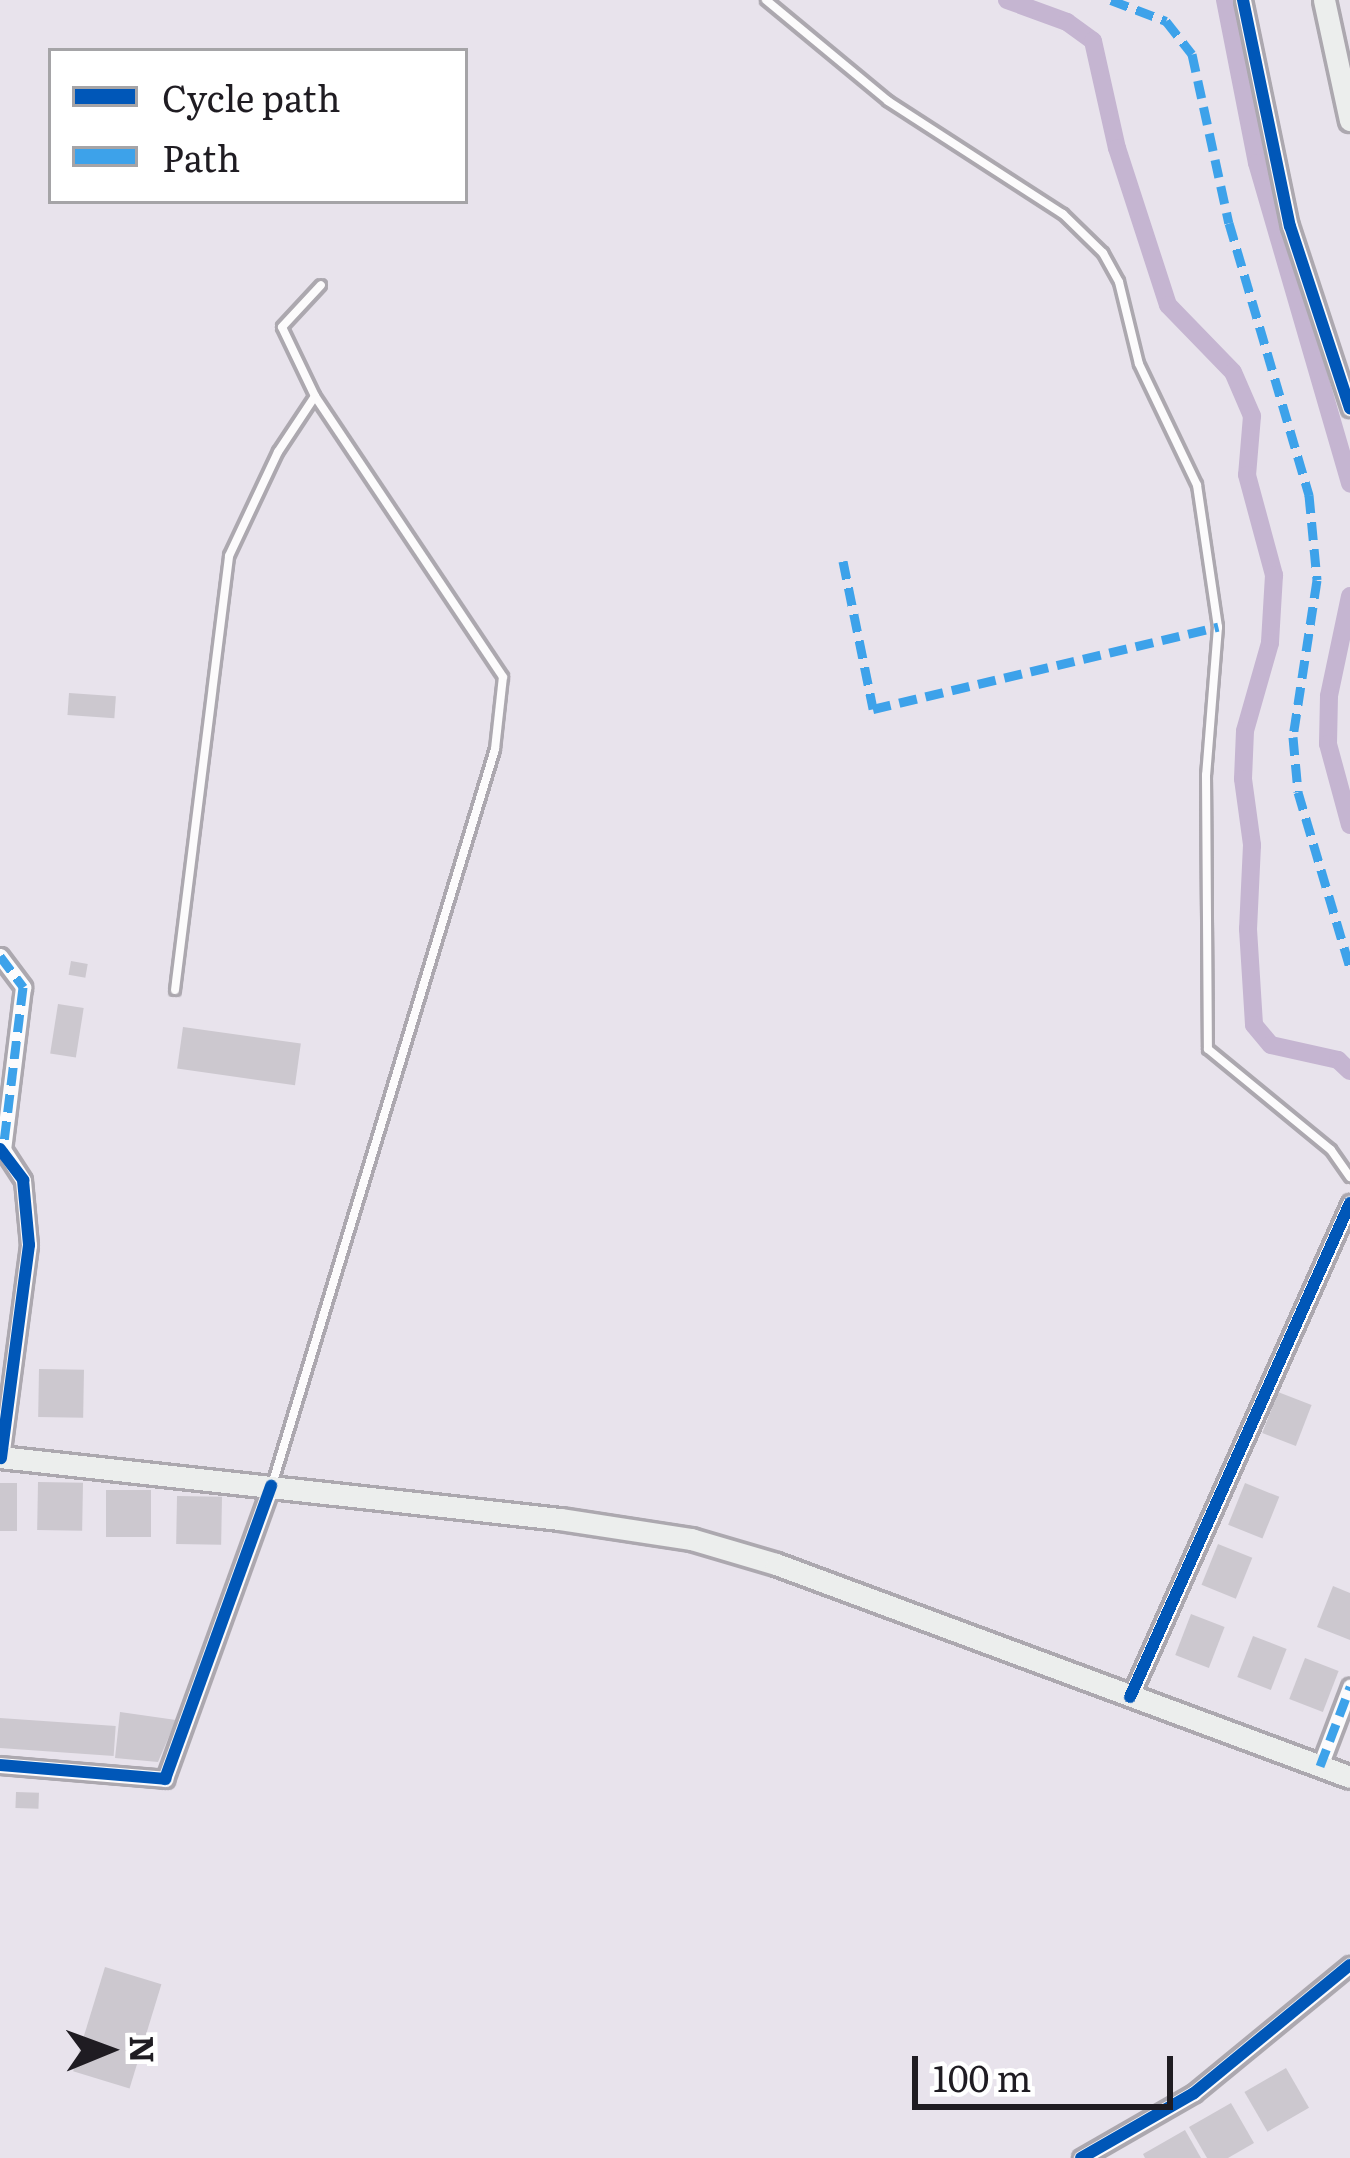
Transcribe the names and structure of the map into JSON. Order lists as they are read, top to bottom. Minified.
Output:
{"legend":["Cycle path","Path"],"scale_bar":"100 m","north":"right"}
